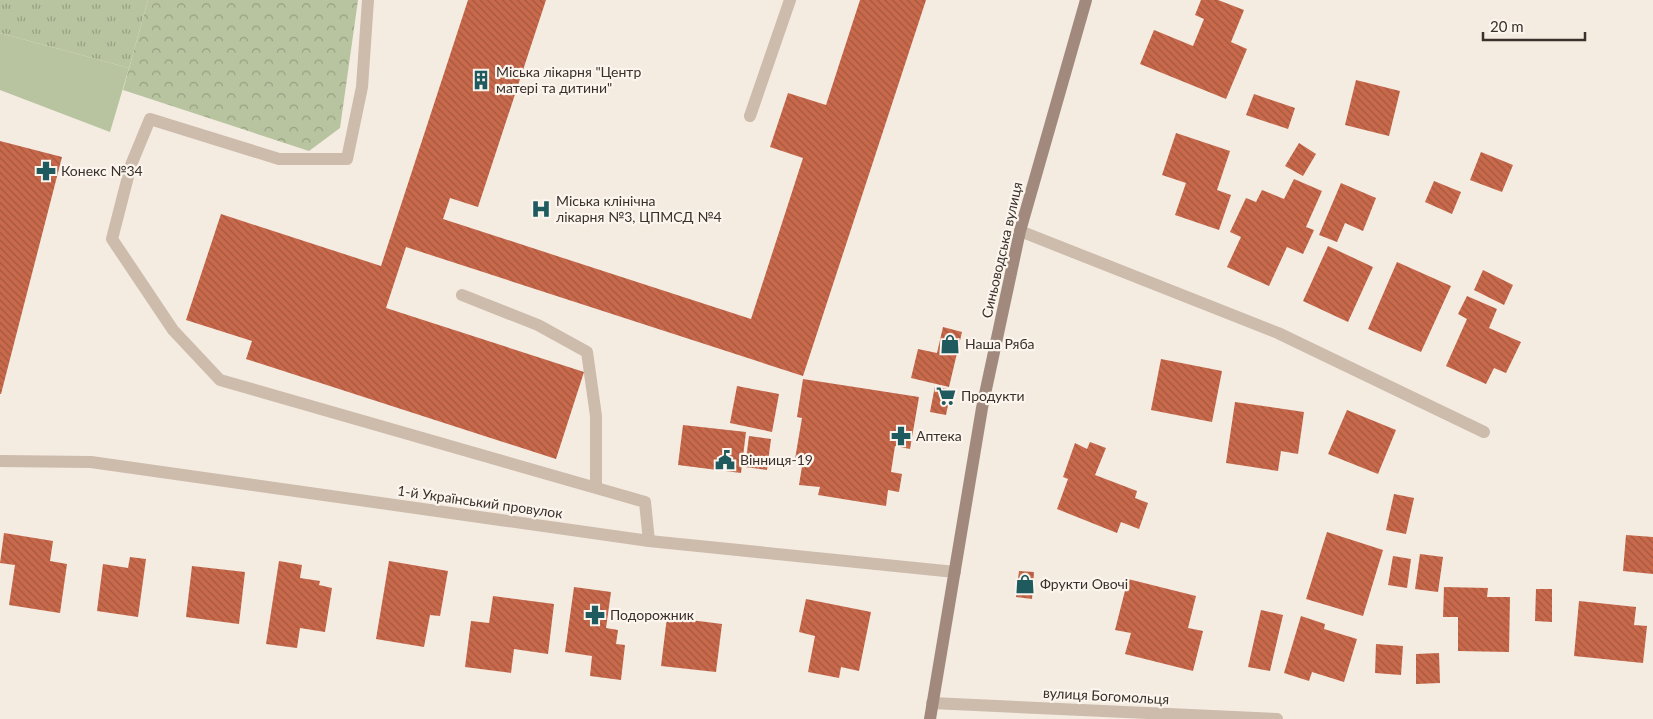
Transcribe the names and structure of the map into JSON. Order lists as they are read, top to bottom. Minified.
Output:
{"streets":{"street":["Синьоводська вулиця","1-й Український провулок","вулиця Богомольця"]},"crossings":[["Синьоводська вулиця","1-й Український провулок"],["Синьоводська вулиця","вулиця Богомольця"]],"places":{"building":["Міська лікарня \"Центр матері та дитини\""],"pharmacy":["Конекс №34","Аптека","Подорожник"],"hospital":["Міська клінічна лікарня №3, ЦПМСД №4"],"shop":["Наша Ряба","Фрукти Овочі"],"supermarket":["Продукти"],"public building":["Вінниця-19"]},"scale_bar":"20 m"}
